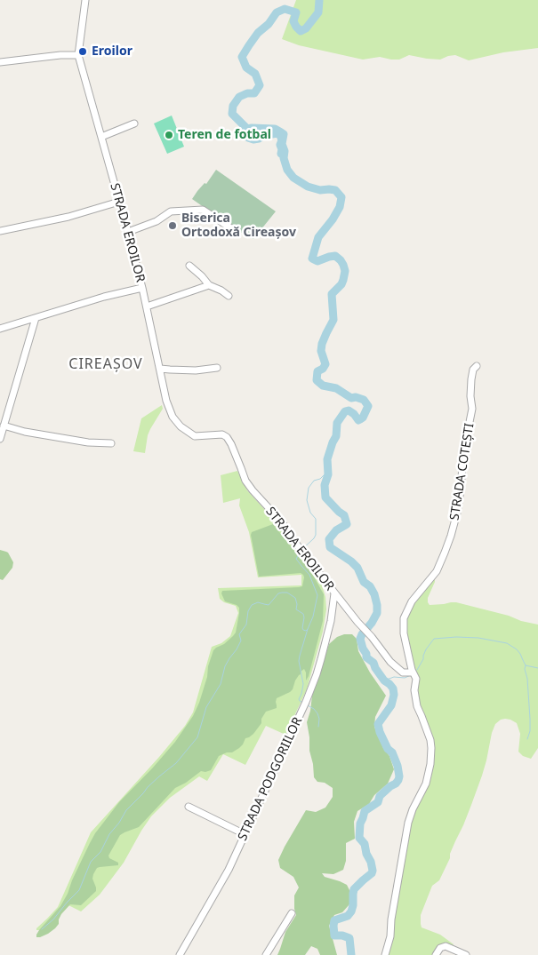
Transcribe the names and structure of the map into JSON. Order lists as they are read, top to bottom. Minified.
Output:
{"streets":{"street":["STRADA EROILOR","STRADA COTEȘTI","STRADA PODGORIILOR"]},"crossings":[["STRADA EROILOR","STRADA COTEȘTI"],["STRADA EROILOR","STRADA PODGORIILOR"]],"districts":["CIREAȘOV"],"places":["Eroilor","Teren de fotbal","Biserica Ortodoxă Cireașov"]}
